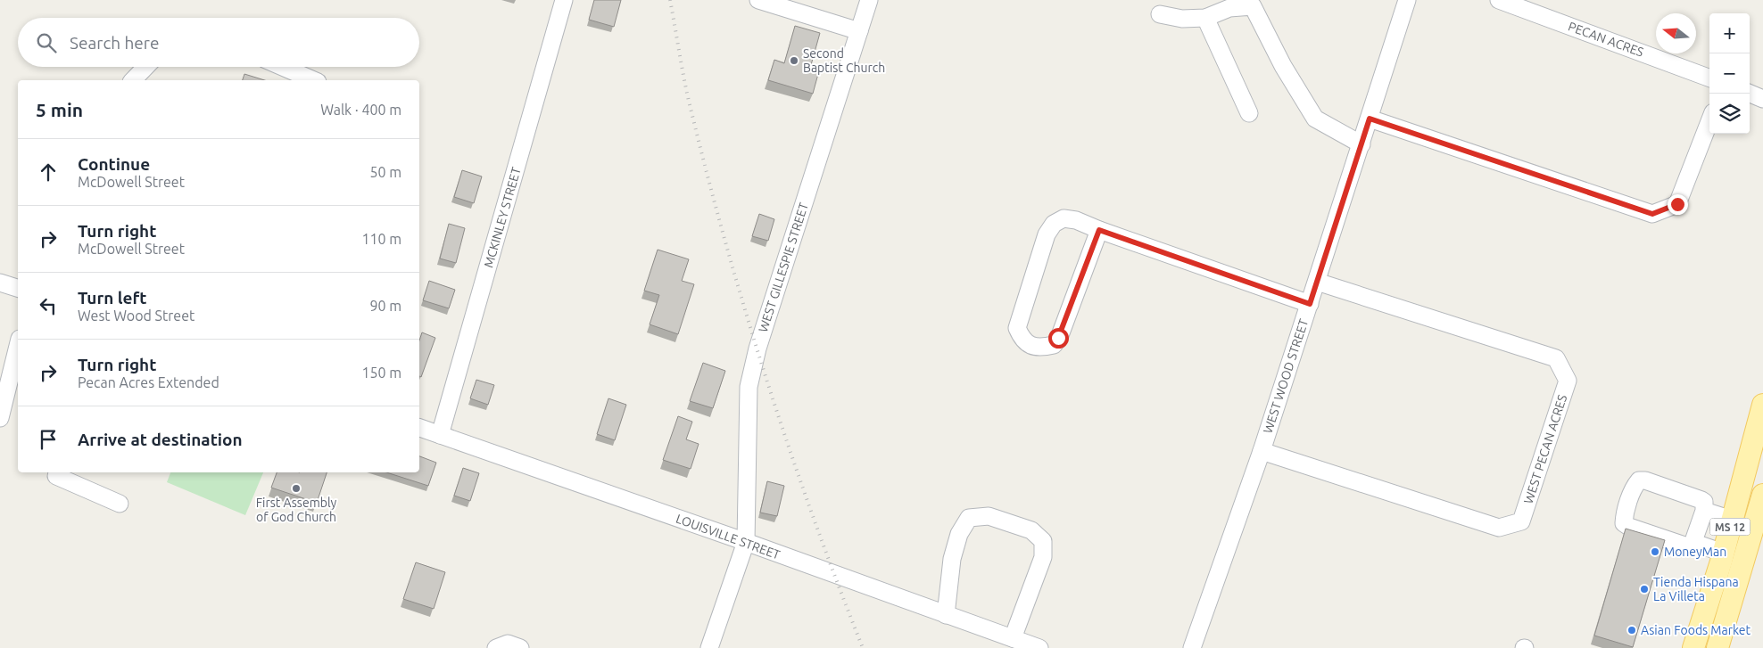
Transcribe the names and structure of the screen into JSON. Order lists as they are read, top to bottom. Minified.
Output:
{"streets":{"main road":["MS 12"],"street":["PECAN ACRES","MCKINLEY STREET","WEST GILLESPIE STREET","WEST WOOD STREET","WEST PECAN ACRES","LOUISVILLE STREET"]},"crossings":[["MCKINLEY STREET","LOUISVILLE STREET"],["WEST GILLESPIE STREET","LOUISVILLE STREET"],["WEST WOOD STREET","WEST PECAN ACRES"]],"places":["Second Baptist Church","First Assembly of God Church","MoneyMan","Tienda Hispana La Villeta","Asian Foods Market"],"north":"left","page":{"map_buttons":["+","−"],"search":"Search here","heading":["5 min","Walk · 400 m"],"list":[["Continue","McDowell Street","50 m"],["Turn right","McDowell Street","110 m"],["Turn left","West Wood Street","90 m"],["Turn right","Pecan Acres Extended","150 m"],"Arrive at destination"]}}
